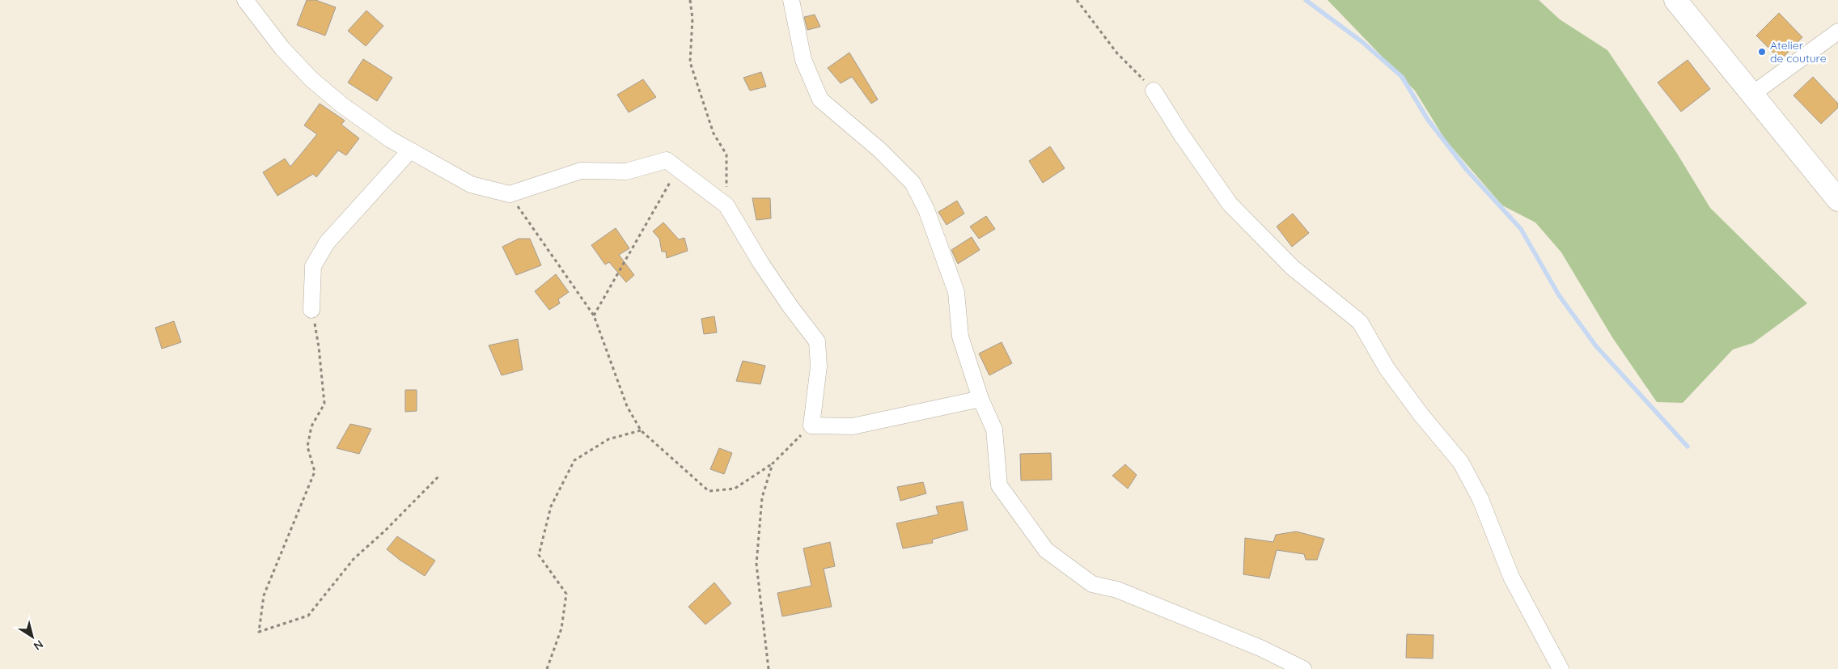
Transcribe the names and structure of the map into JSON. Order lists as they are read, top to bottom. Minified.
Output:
{"places":["Atelier de couture"],"north":"bottom right"}
